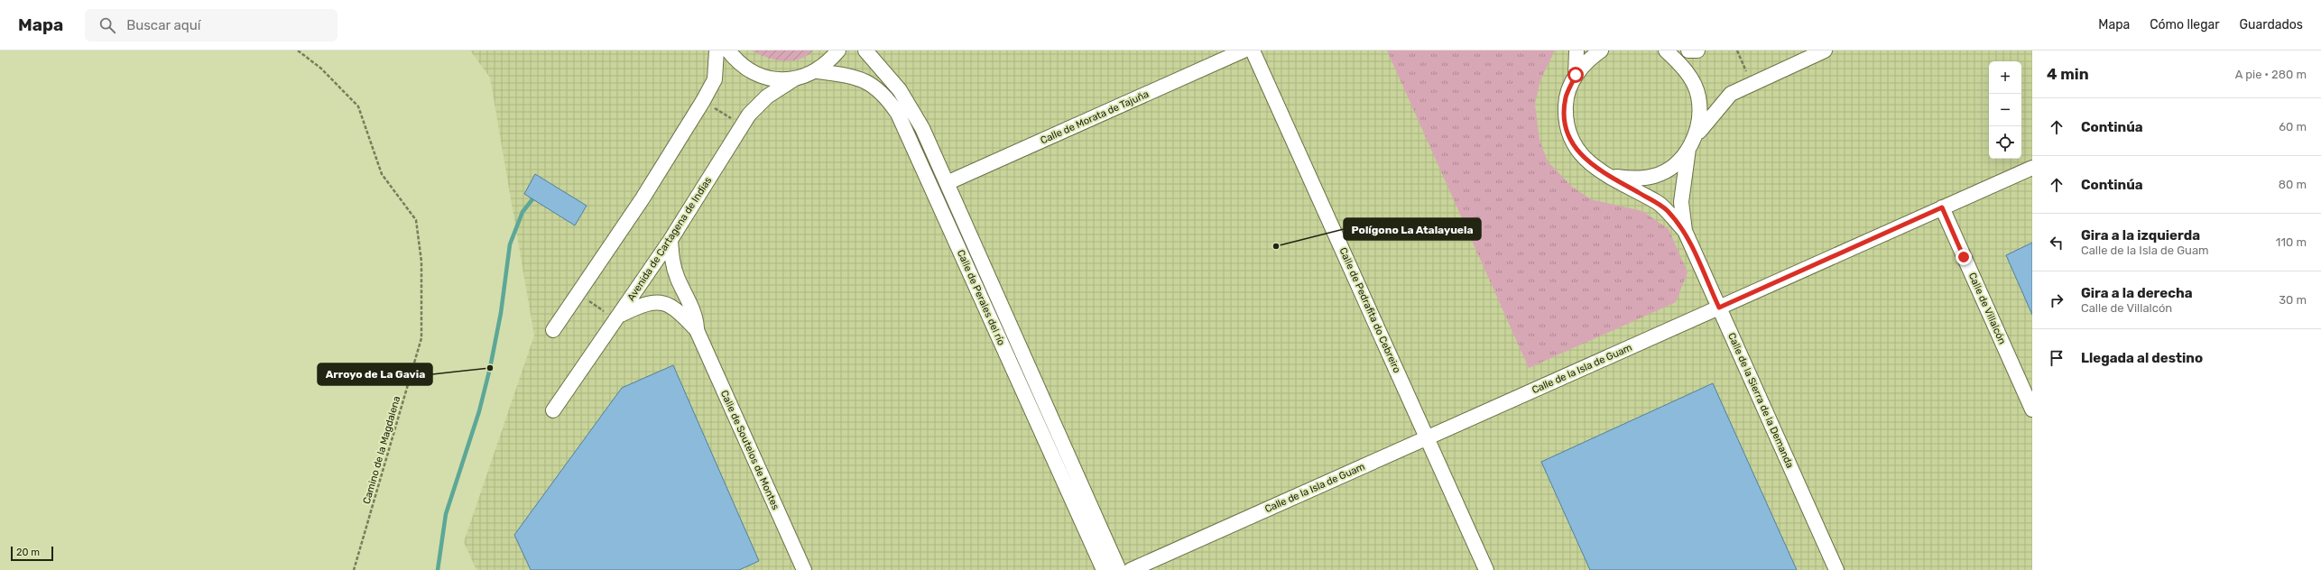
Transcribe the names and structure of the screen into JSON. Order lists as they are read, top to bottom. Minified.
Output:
{"streets":{"street":["Calle de Morata de Tajuña","Avenida de Cartagena de Indias","Calle de Perales del río","Calle de Villalcón","Calle de Pedrafita do Cebreiro","Calle de la Isla de Guam","Calle de la Sierra de la Demanda","Calle de Soutelos de Montes"],"path":["Camino de la Magdalena"]},"crossings":[["Calle de Morata de Tajuña","Calle de Perales del río"],["Avenida de Cartagena de Indias","Calle de Soutelos de Montes"],["Calle de Villalcón","Calle de la Isla de Guam"],["Calle de Pedrafita do Cebreiro","Calle de la Isla de Guam"],["Calle de la Isla de Guam","Calle de la Sierra de la Demanda"]],"places":["Polígono La Atalayuela","Arroyo de La Gavia"],"scale_bar":"20 m","page":{"header":"Mapa","search":"Buscar aquí","nav":["Mapa","Cómo llegar","Guardados"],"heading":["4 min","A pie · 280 m"],"map_buttons":["+","−"],"list":[["Continúa","60 m"],["Continúa","80 m"],["Gira a la izquierda","Calle de la Isla de Guam","110 m"],["Gira a la derecha","Calle de Villalcón","30 m"],"Llegada al destino"],"scale":"20 m"}}
